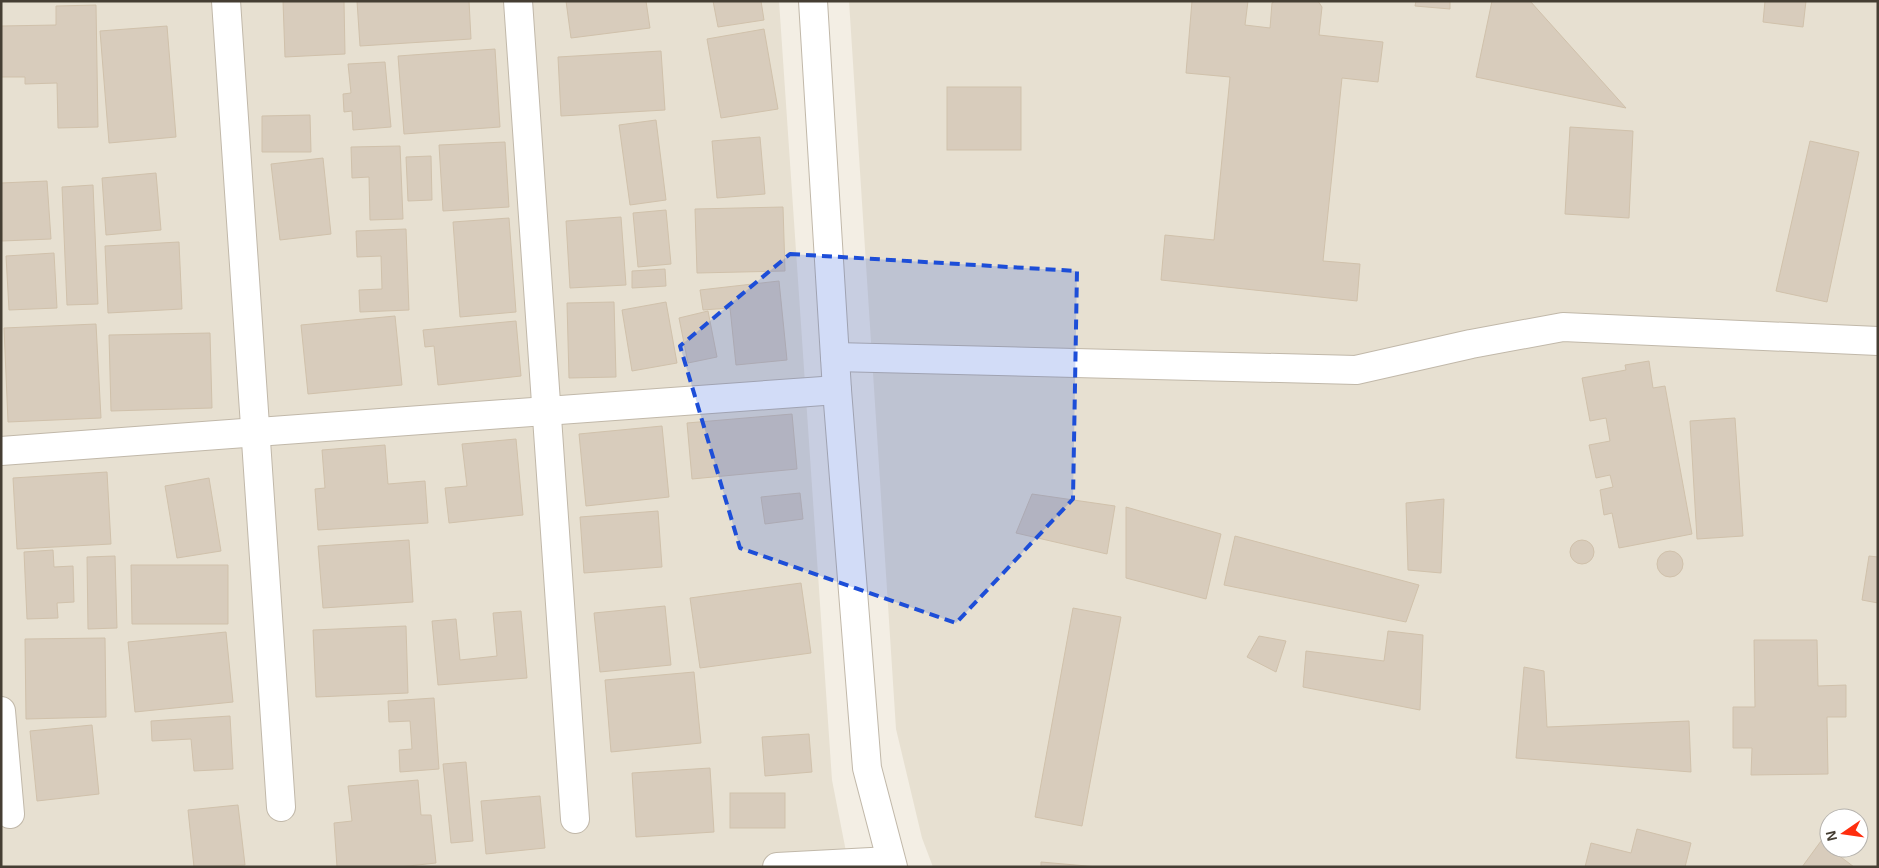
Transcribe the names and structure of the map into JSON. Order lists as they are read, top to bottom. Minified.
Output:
{"north":"left"}
